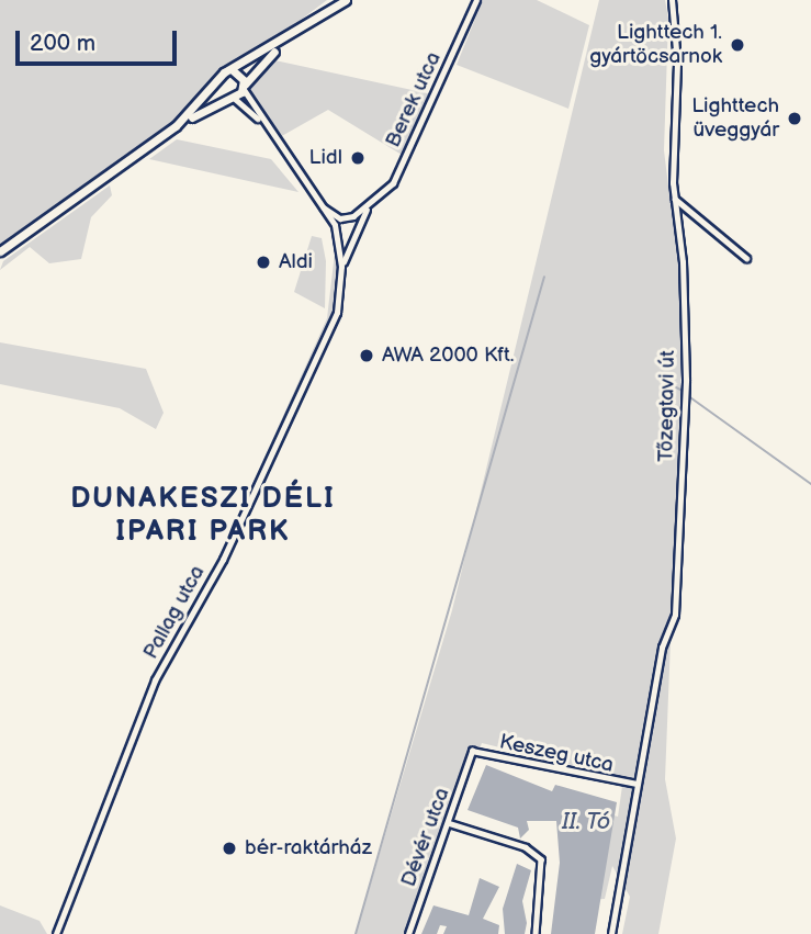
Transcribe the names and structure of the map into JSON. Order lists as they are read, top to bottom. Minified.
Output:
{"streets":{"street":["Berek utca","Tőzegtavi út","Pallag utca","Keszeg utca","Dévér utca"]},"crossings":[["Berek utca","Pallag utca"],["Tőzegtavi út","Keszeg utca"],["Keszeg utca","Dévér utca"]],"districts":["DUNAKESZI DÉLI IPARI PARK"],"water":["II. Tó"],"places":["Lighttech 1. gyártöcsarnok","Lighttech üveggyár","Lidl","Aldi","AWA 2000 Kft.","bér-raktárház"],"scale_bar":"200 m"}
